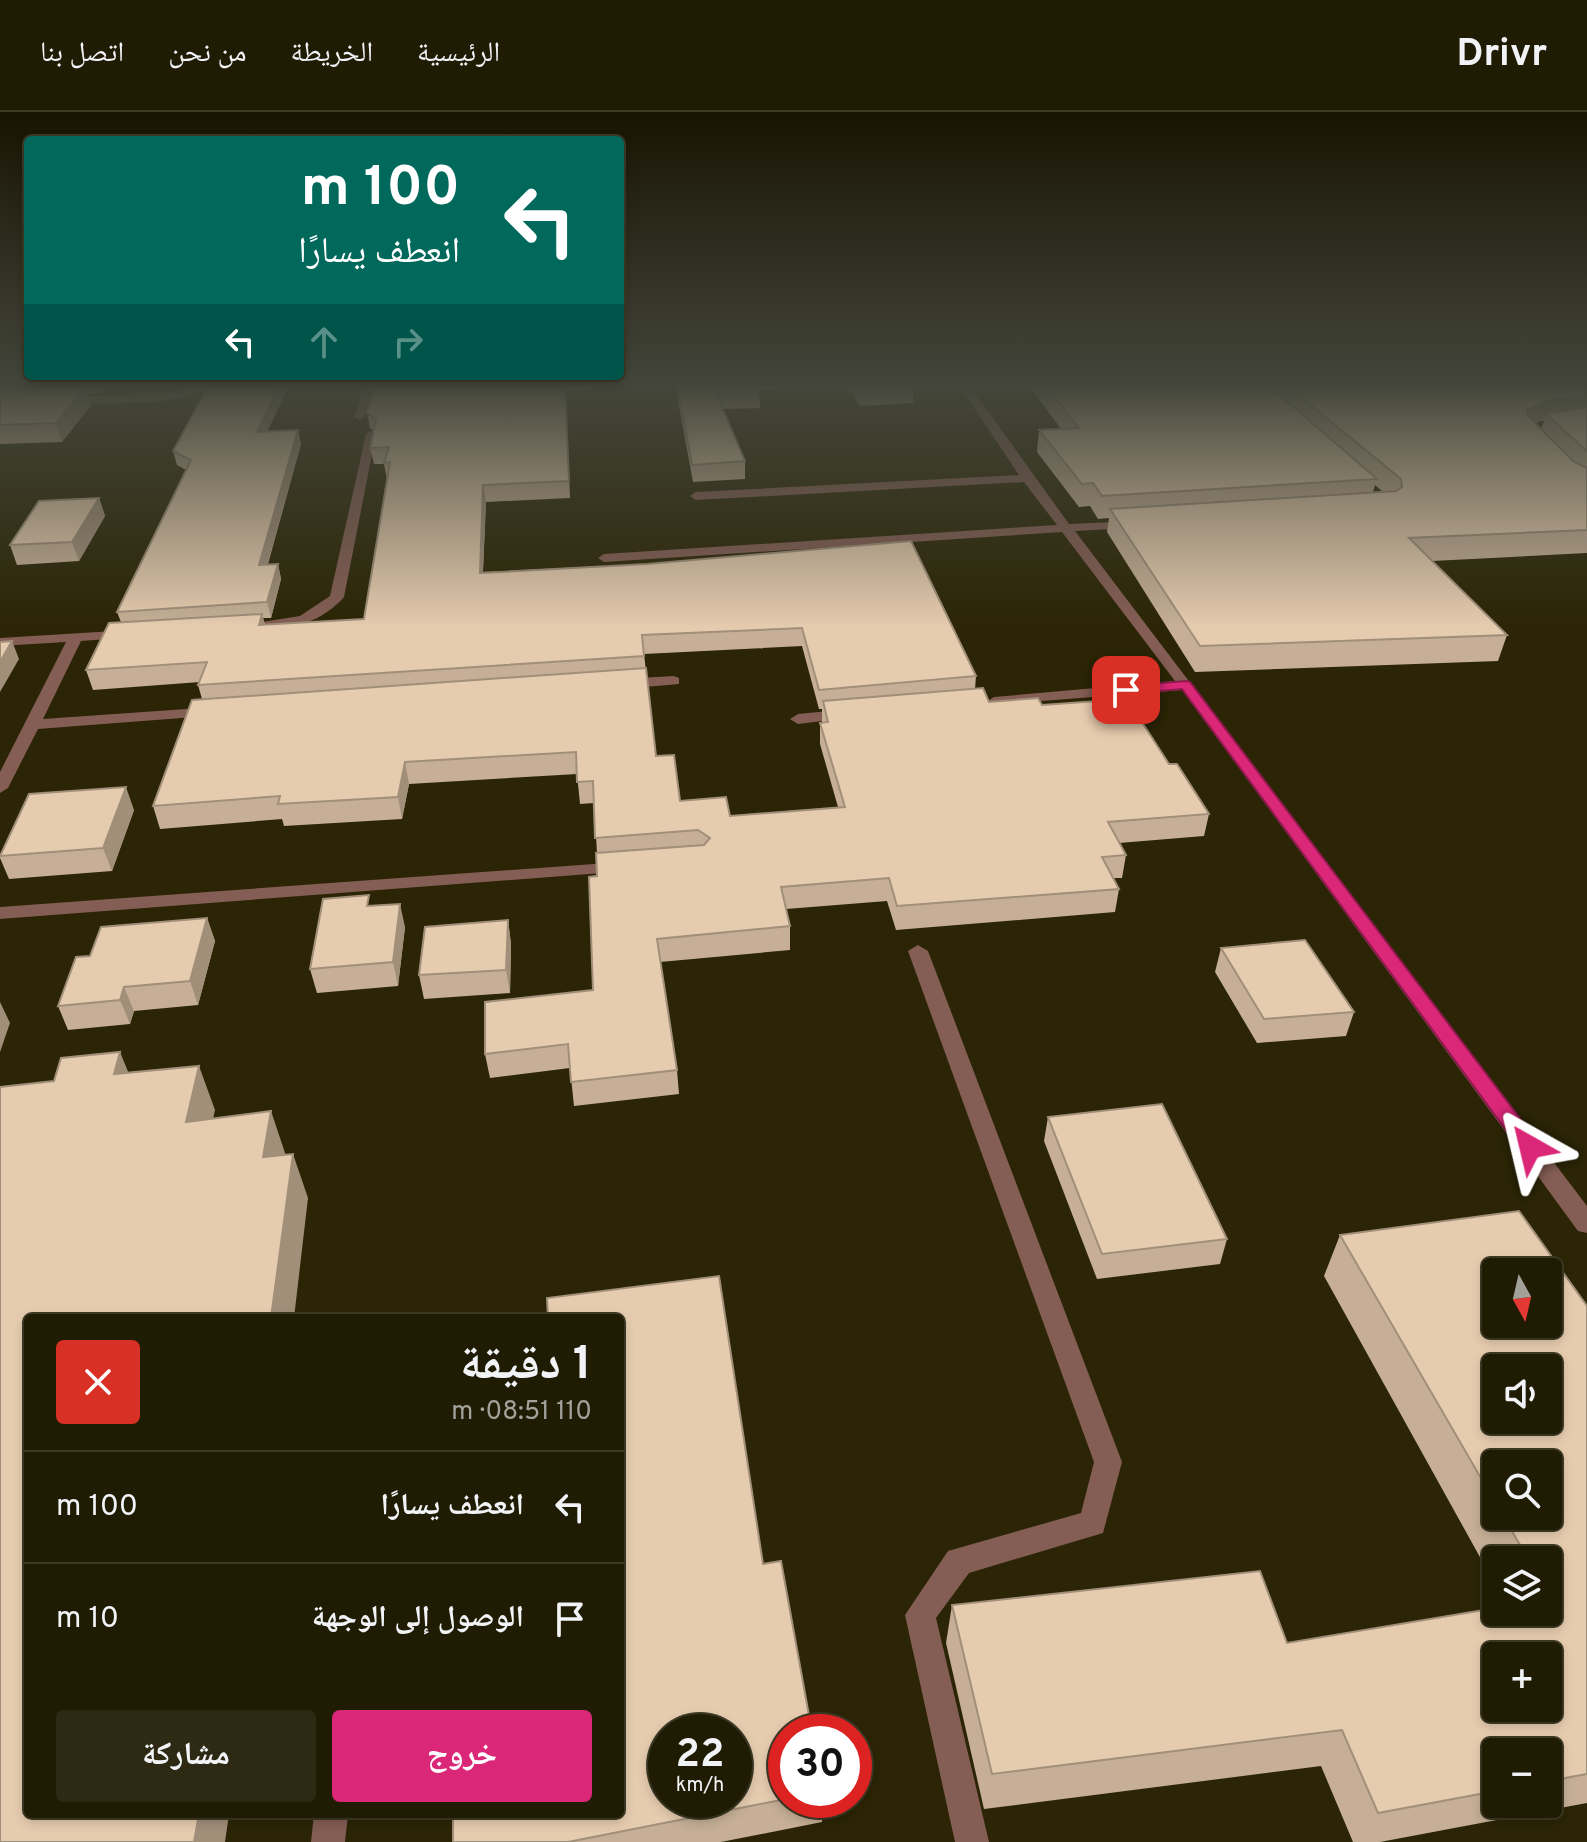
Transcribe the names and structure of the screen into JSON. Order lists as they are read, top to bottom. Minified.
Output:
{"north":"bottom","page":{"header":"Drivr","nav":["الرئيسية","الخريطة","من نحن","اتصل بنا"],"turn":["100 m","انعطف يسارًا"],"map_buttons":["+","−"],"heading":["1 دقيقة","110 m · 08:51"],"list":[{"name":"انعطف يسارًا","value":"100 m"},{"name":"الوصول إلى الوجهة","value":"10 m"}],"buttons":["خروج","مشاركة"],"speed":"22 km/h","limit":"30"}}
